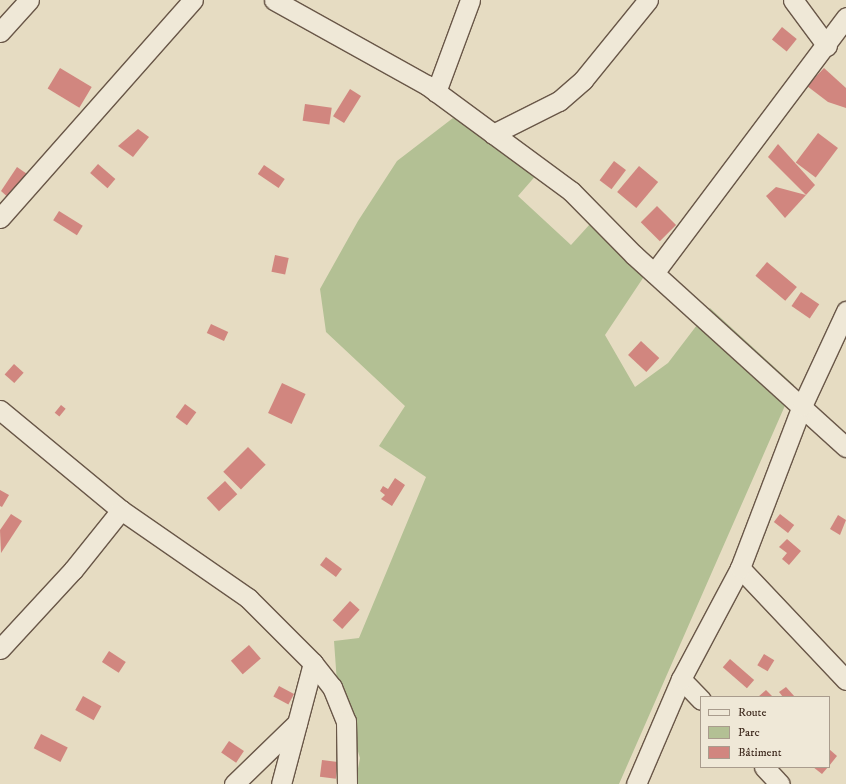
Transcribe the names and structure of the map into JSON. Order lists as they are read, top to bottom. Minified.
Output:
{"legend":["Route","Parc","Bâtiment"]}
